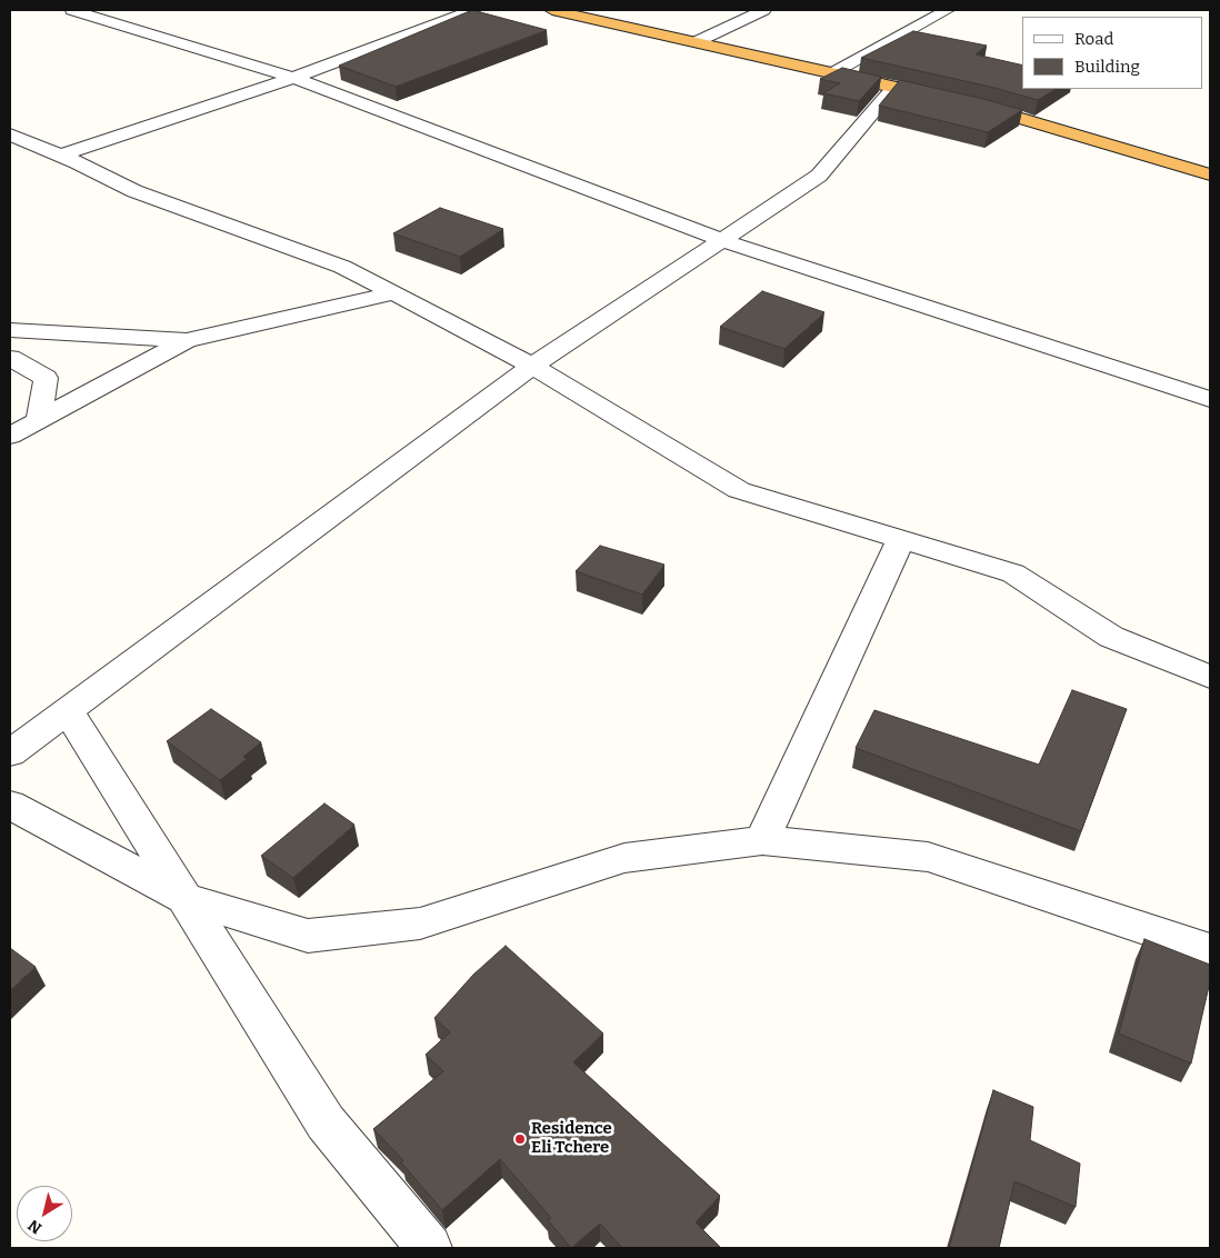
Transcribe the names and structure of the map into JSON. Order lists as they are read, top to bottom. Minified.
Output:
{"places":["Residence Eli Tchere"],"legend":["Road","Building"],"north":"bottom left"}
